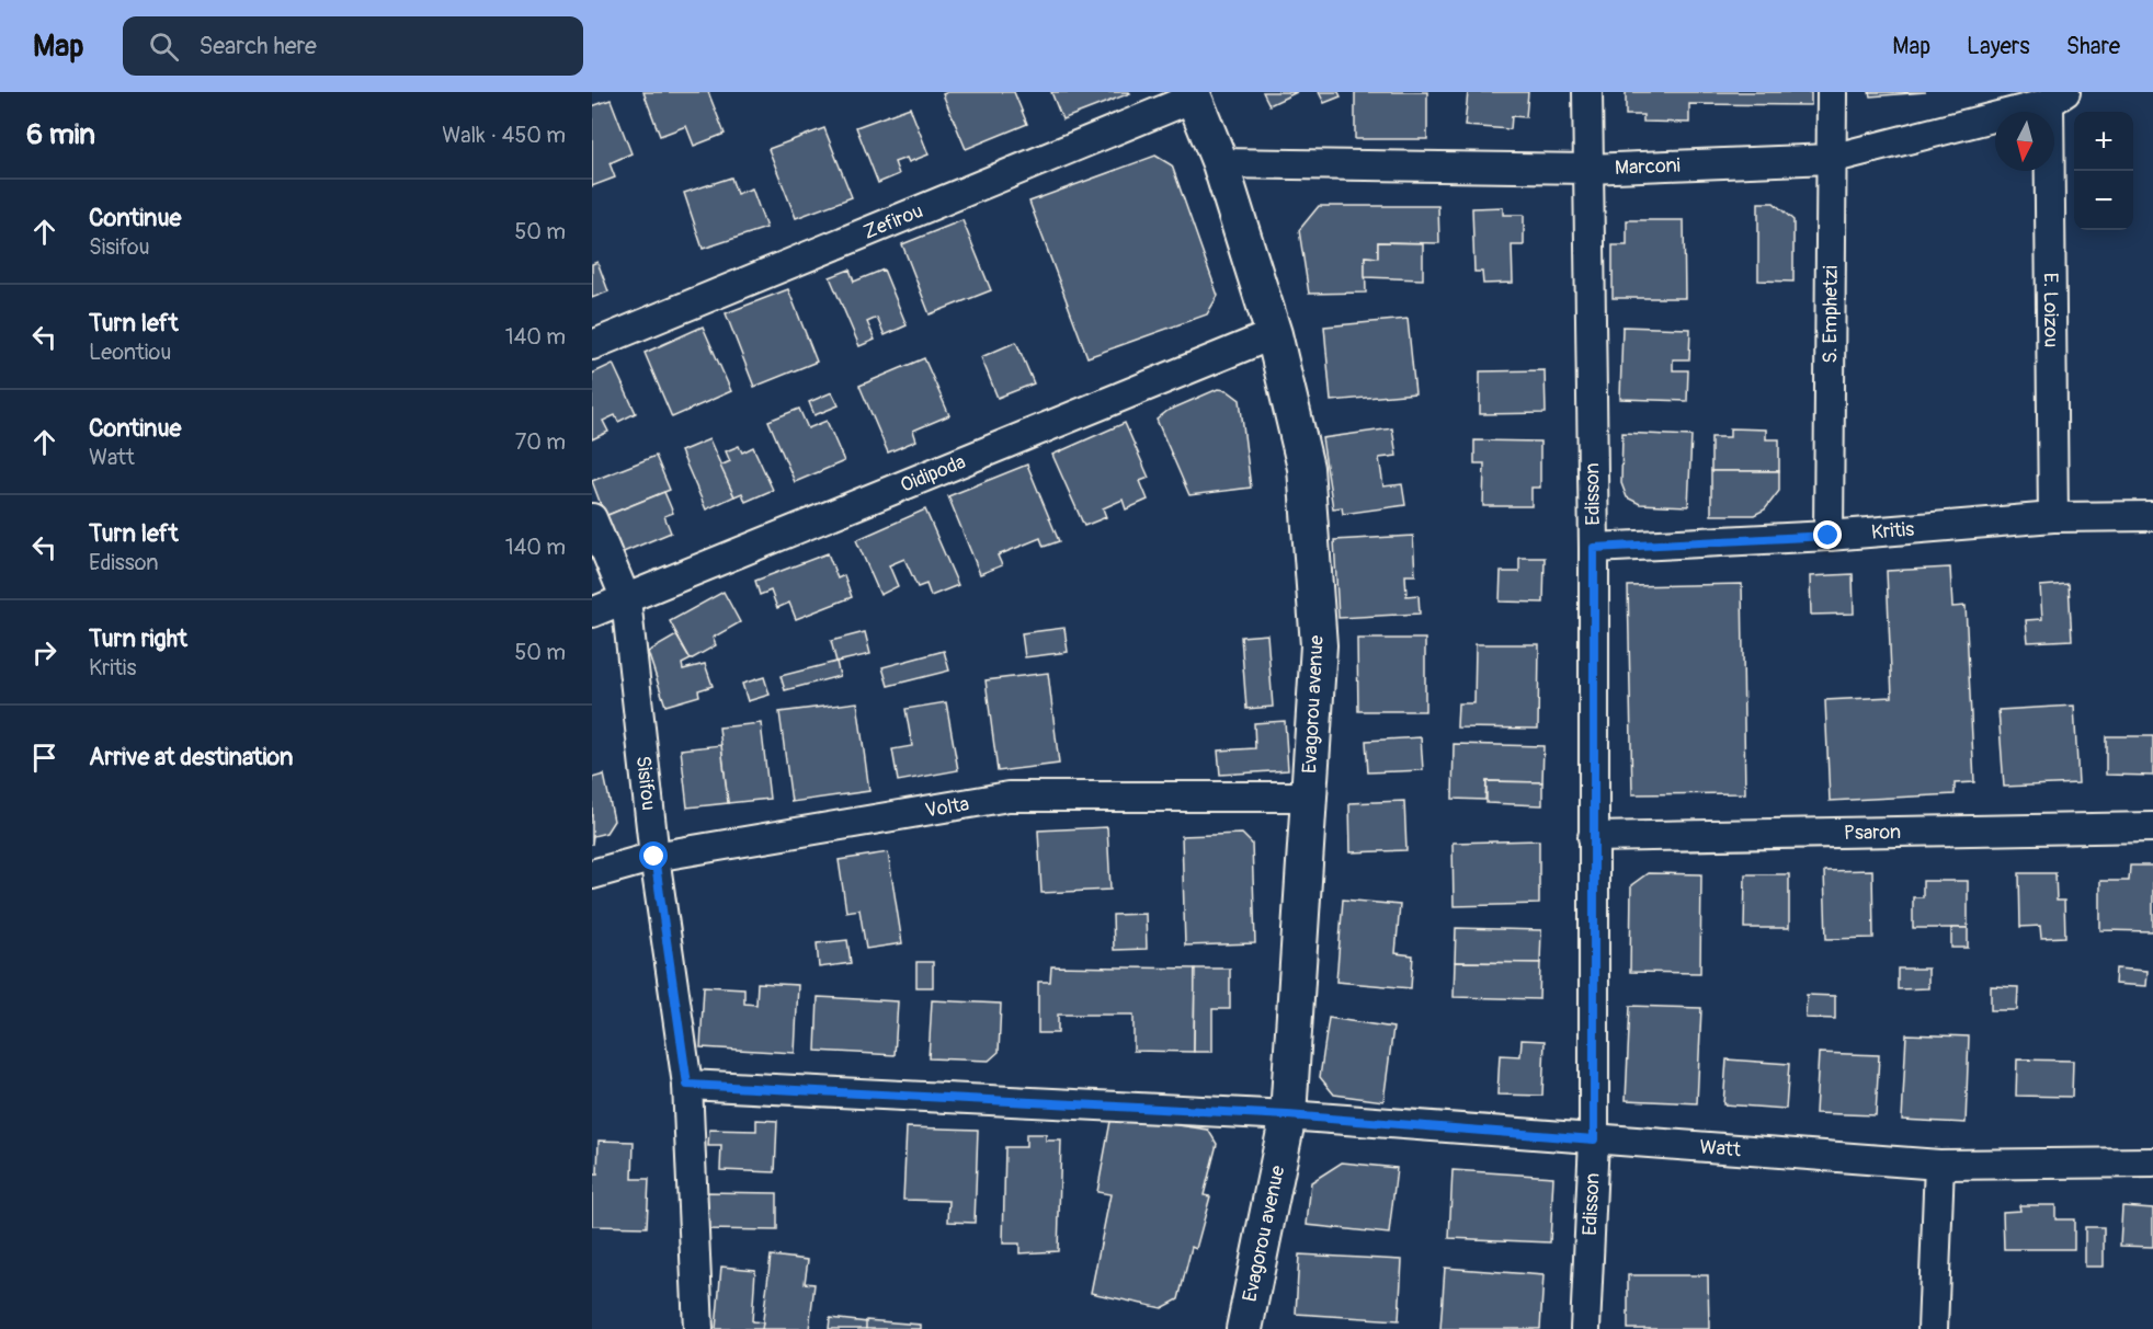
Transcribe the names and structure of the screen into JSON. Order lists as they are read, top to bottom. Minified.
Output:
{"streets":{"street":["Marconi","Zefirou","E. Loizou","S. Emphetzi","Oidipoda","Edisson","Kritis","Evagorou avenue","Sisifou","Volta","Psaron","Watt"]},"crossings":[["Marconi","E. Loizou"],["Marconi","S. Emphetzi"],["Marconi","Edisson"],["Marconi","Evagorou avenue"],["Zefirou","Evagorou avenue"],["E. Loizou","Kritis"],["S. Emphetzi","Kritis"],["Oidipoda","Evagorou avenue"],["Oidipoda","Sisifou"],["Edisson","Kritis"],["Edisson","Psaron"],["Edisson","Watt"],["Evagorou avenue","Volta"],["Evagorou avenue","Watt"],["Sisifou","Volta"],["Sisifou","Watt"]],"north":"bottom","page":{"header":"Map","search":"Search here","nav":["Map","Layers","Share"],"heading":["6 min","Walk · 450 m"],"map_buttons":["+","−"],"list":[["Continue","Sisifou","50 m"],["Turn left","Leontiou","140 m"],["Continue","Watt","70 m"],["Turn left","Edisson","140 m"],["Turn right","Kritis","50 m"],"Arrive at destination"]}}
